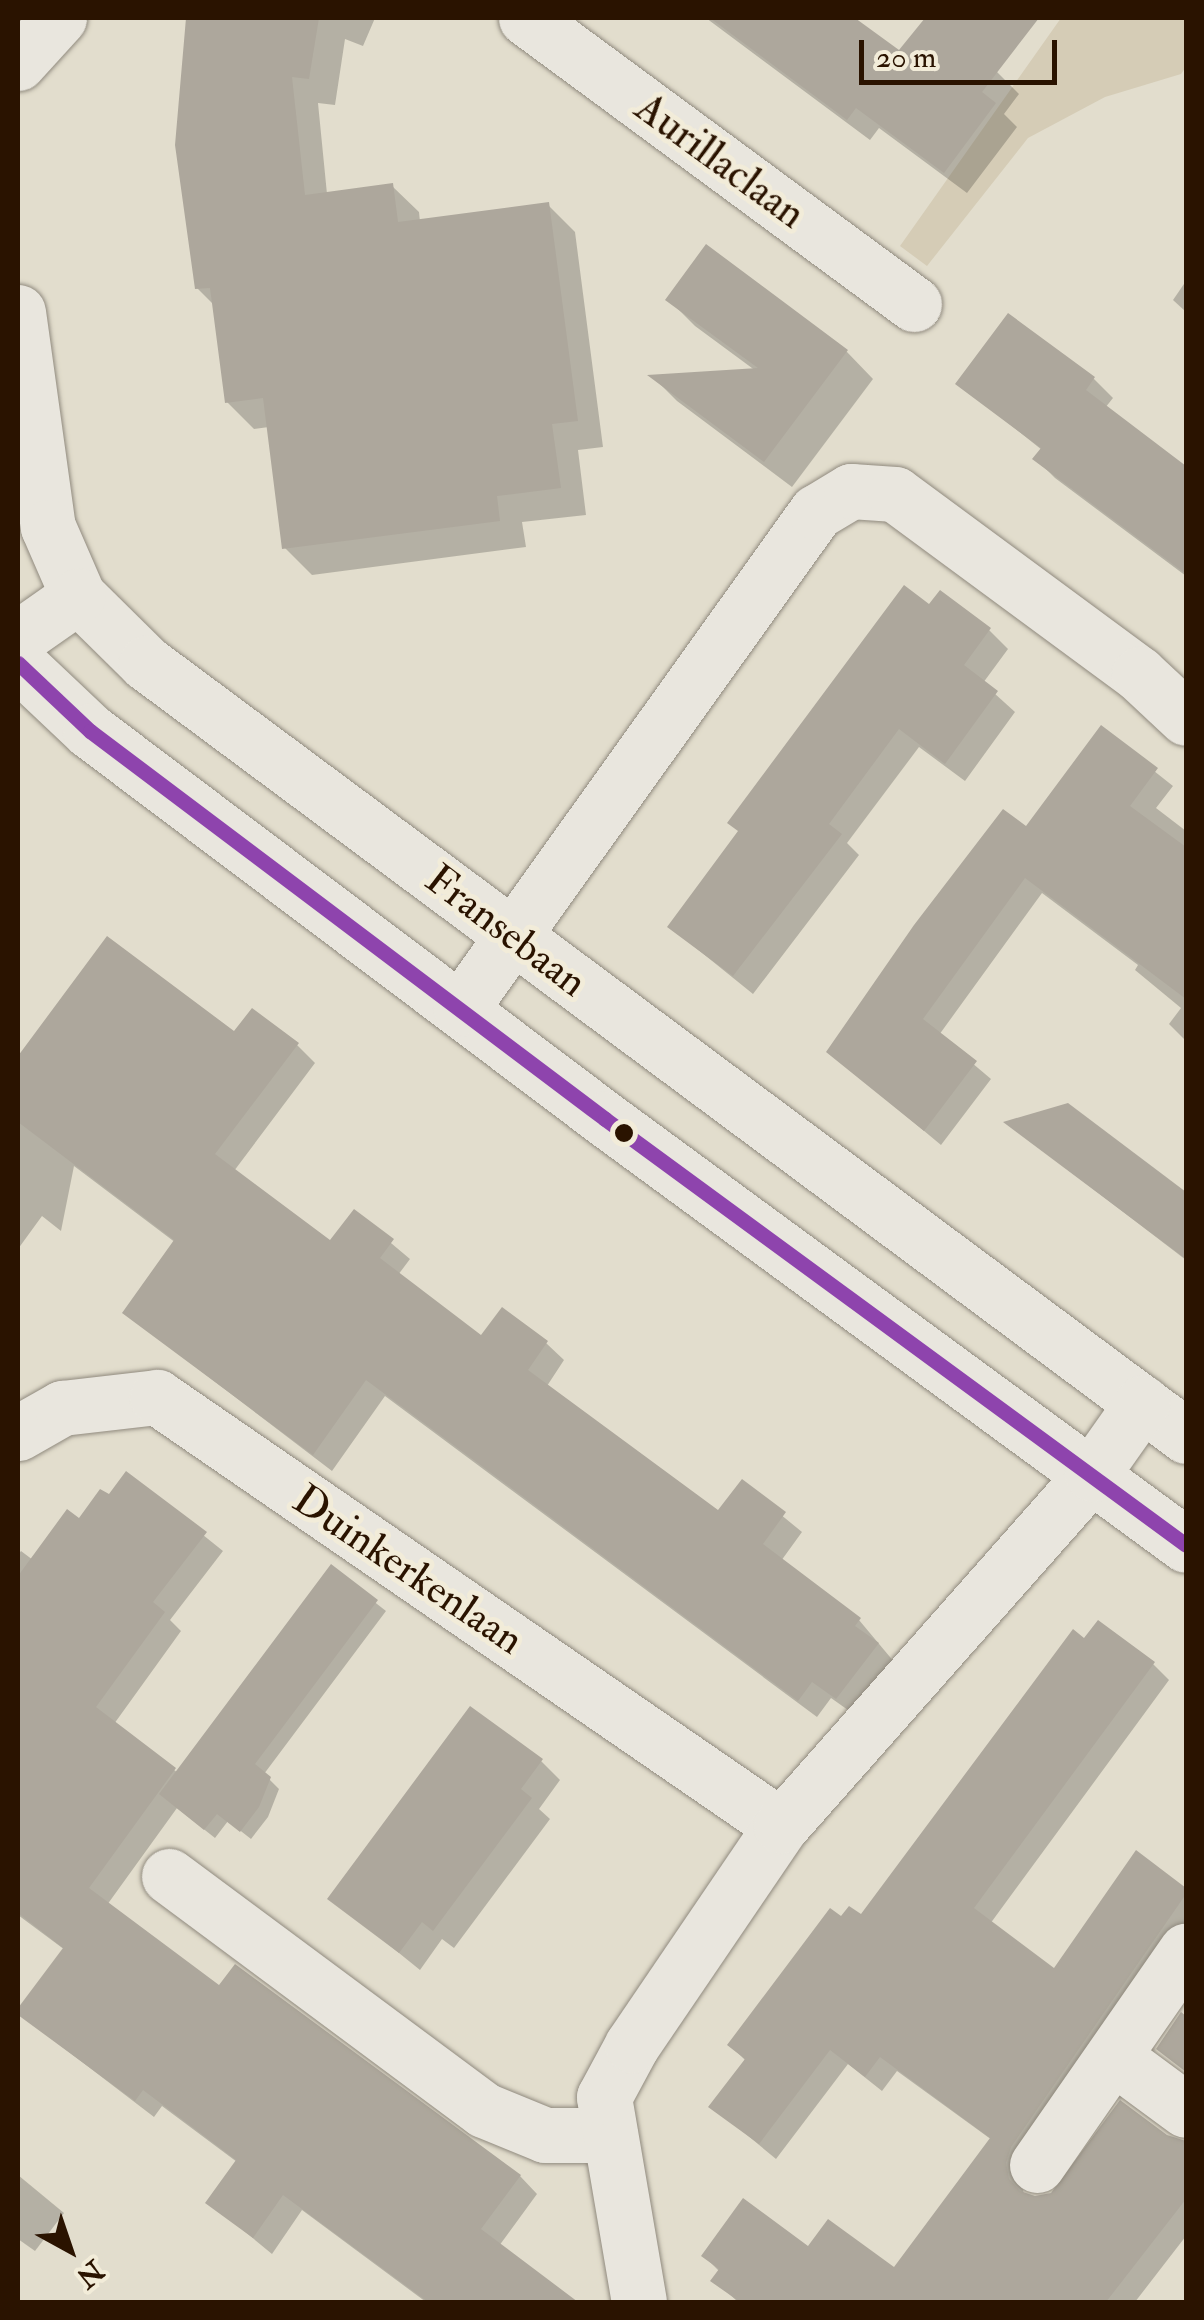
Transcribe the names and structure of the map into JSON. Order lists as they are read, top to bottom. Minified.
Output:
{"streets":{"street":["Aurillaclaan","Fransebaan","Duinkerkenlaan"]},"scale_bar":"20 m","north":"bottom right"}
